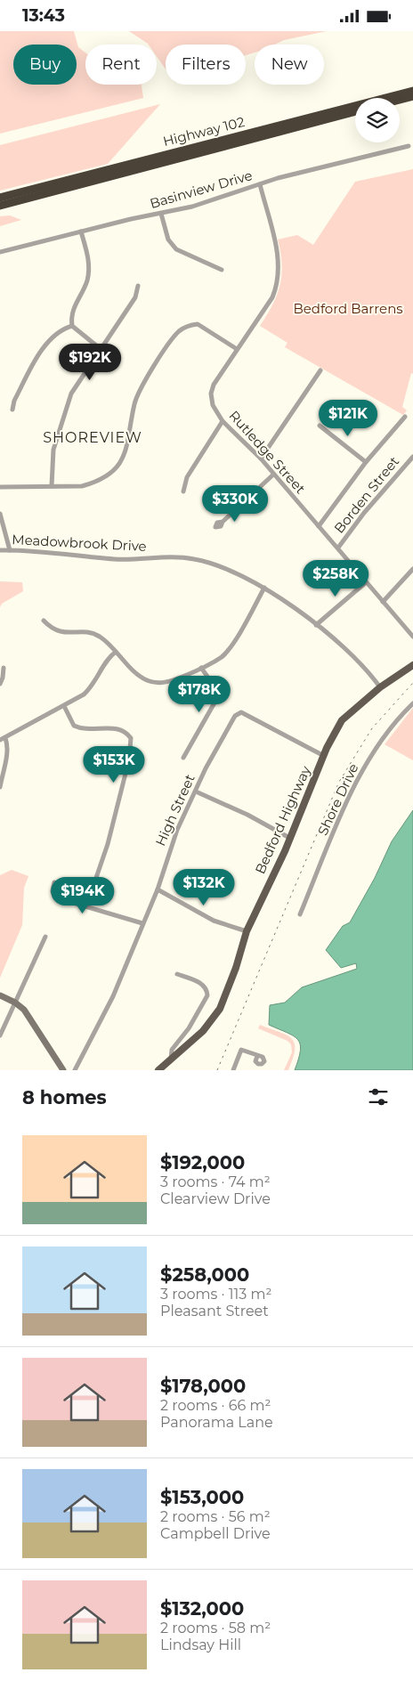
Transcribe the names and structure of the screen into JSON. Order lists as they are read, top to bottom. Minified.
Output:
{"streets":{"highway":["Highway 102"],"main road":["Bedford Highway"],"street":["Basinview Drive","Rutledge Street","Borden Street","Meadowbrook Drive","Shore Drive","High Street"]},"crossings":[["Basinview Drive","Rutledge Street"],["Rutledge Street","Borden Street"],["Meadowbrook Drive","Bedford Highway"],["High Street","Bedford Highway"]],"districts":["SHOREVIEW"],"parks":["Bedford Barrens"],"page":{"status":"13:43","chip":["Buy","Rent","Filters","New"],"price":["$192K","$121K","$330K","$258K","$178K","$153K","$132K","$194K"],"heading":"8 homes","list":[{"name":"$192,000","note":"3 rooms · 74 m² · Clearview Drive"},{"name":"$258,000","note":"3 rooms · 113 m² · Pleasant Street"},{"name":"$178,000","note":"2 rooms · 66 m² · Panorama Lane"},{"name":"$153,000","note":"2 rooms · 56 m² · Campbell Drive"},{"name":"$132,000","note":"2 rooms · 58 m² · Lindsay Hill"}]}}
